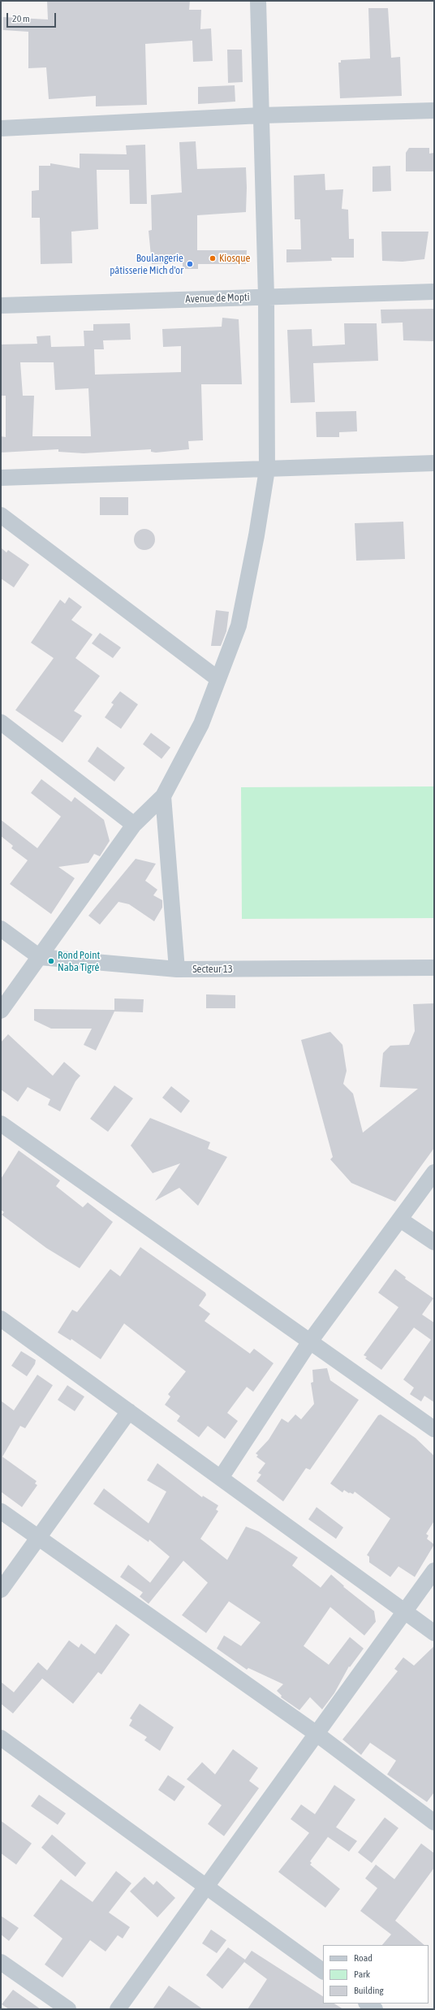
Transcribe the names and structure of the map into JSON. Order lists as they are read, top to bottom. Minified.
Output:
{"streets":{"street":["Avenue de Mopti","Secteur 13"]},"places":["Kiosque","Boulangerie pâtisserie Mich d'or","Rond Point Naba Tigré"],"legend":["Road","Park","Building"],"scale_bar":"20 m"}
